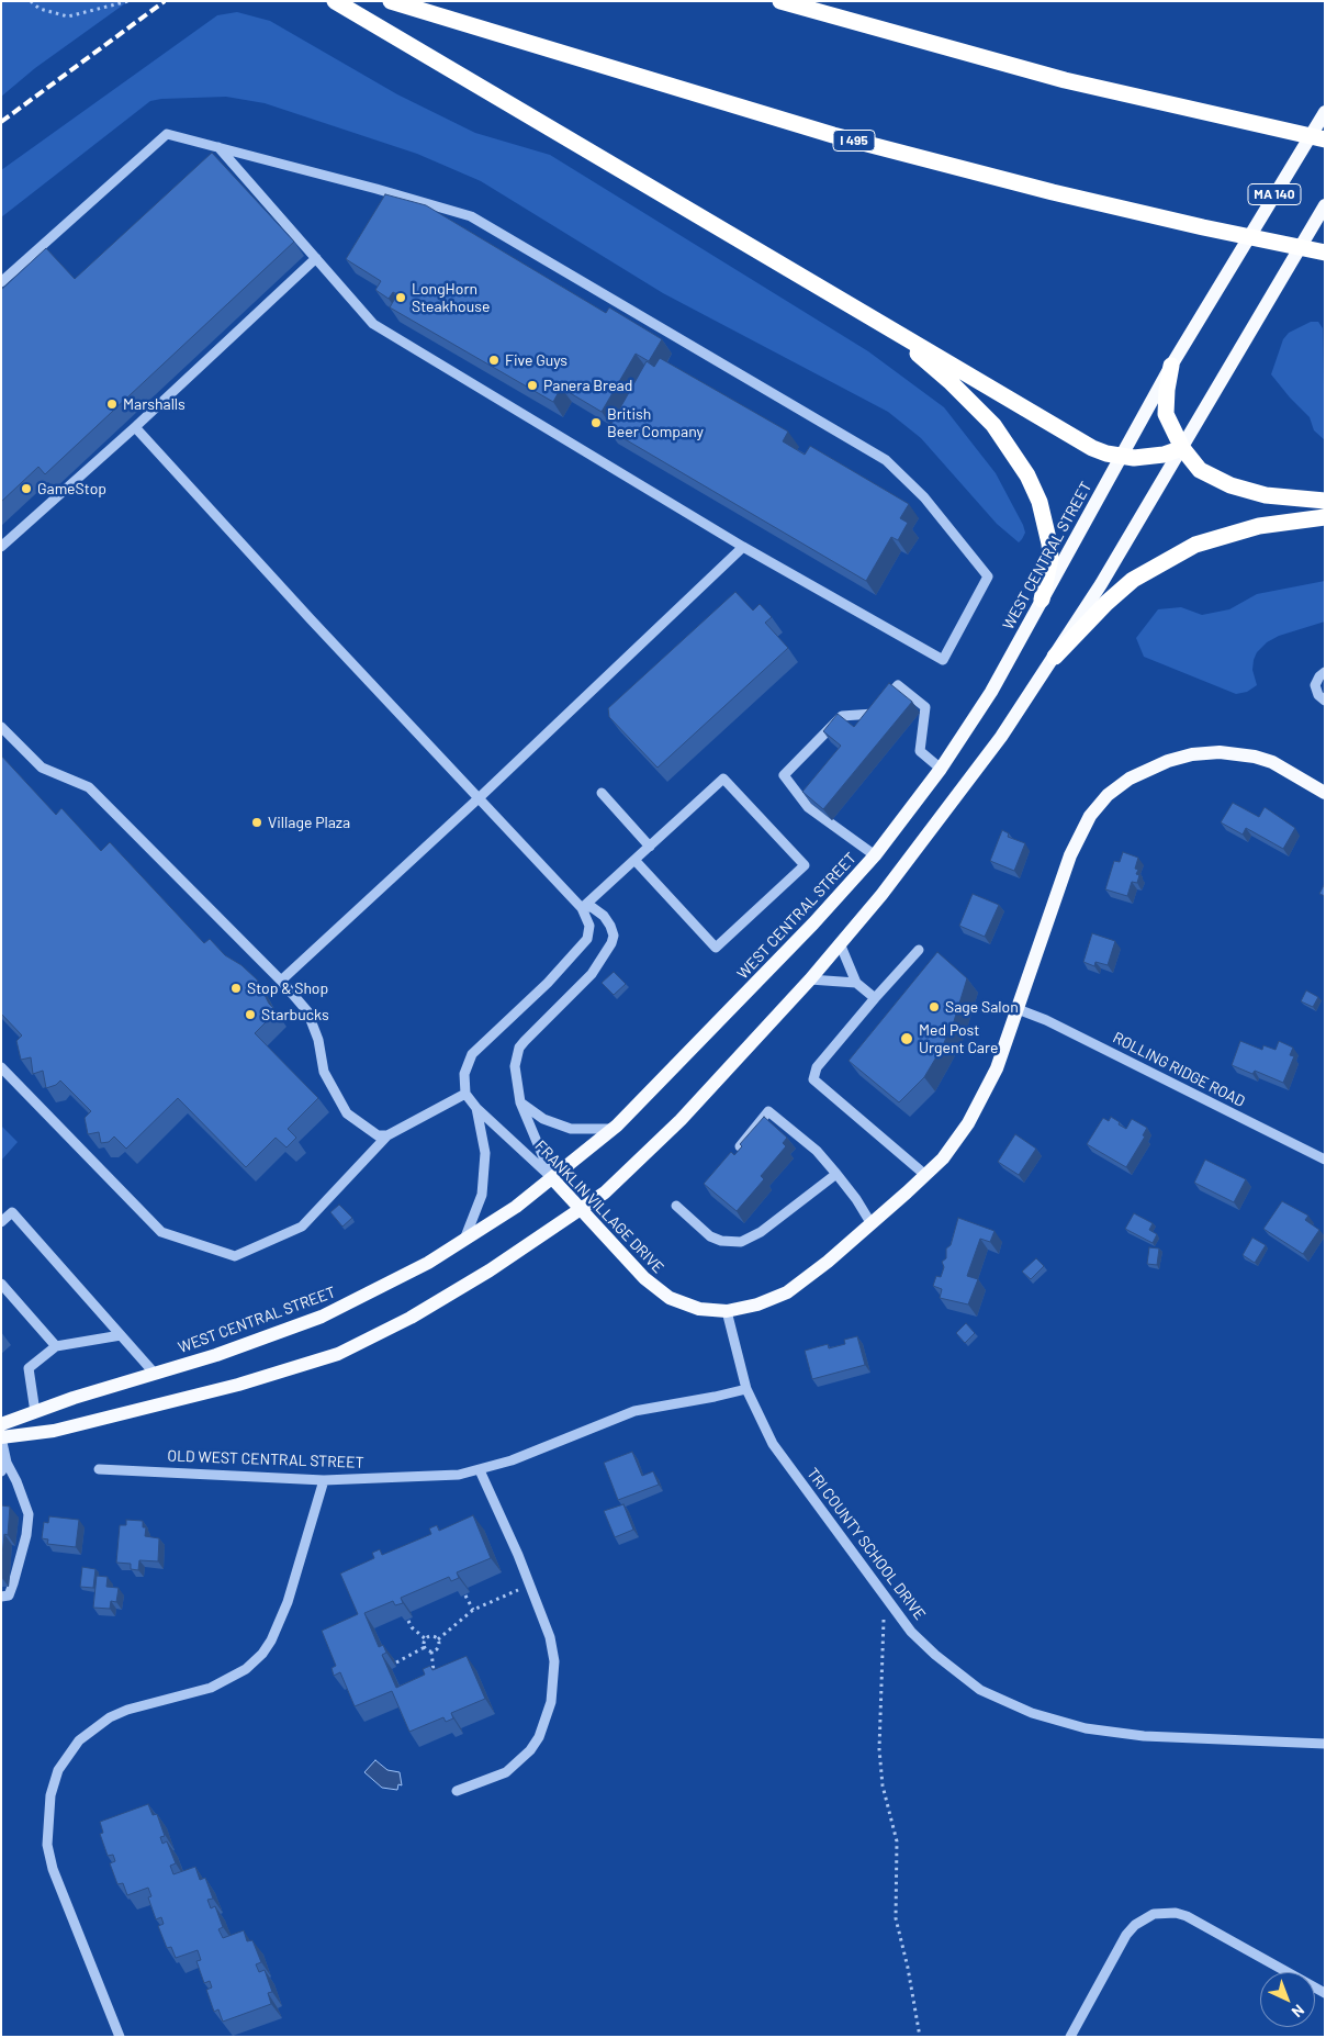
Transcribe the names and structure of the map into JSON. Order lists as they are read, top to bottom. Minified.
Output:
{"streets":{"highway":["I 495"],"main road":["MA 140","WEST CENTRAL STREET","FRANKLIN VILLAGE DRIVE"],"street":["ROLLING RIDGE ROAD","OLD WEST CENTRAL STREET","TRI COUNTY SCHOOL DRIVE"]},"crossings":[["MA 140","FRANKLIN VILLAGE DRIVE"],["WEST CENTRAL STREET","FRANKLIN VILLAGE DRIVE"],["FRANKLIN VILLAGE DRIVE","TRI COUNTY SCHOOL DRIVE"],["OLD WEST CENTRAL STREET","TRI COUNTY SCHOOL DRIVE"]],"places":["LongHorn Steakhouse","Five Guys","Panera Bread","Marshalls","British Beer Company","GameStop","Village Plaza","Stop & Shop","Sage Salon","Starbucks","Med Post Urgent Care"],"north":"bottom right"}
